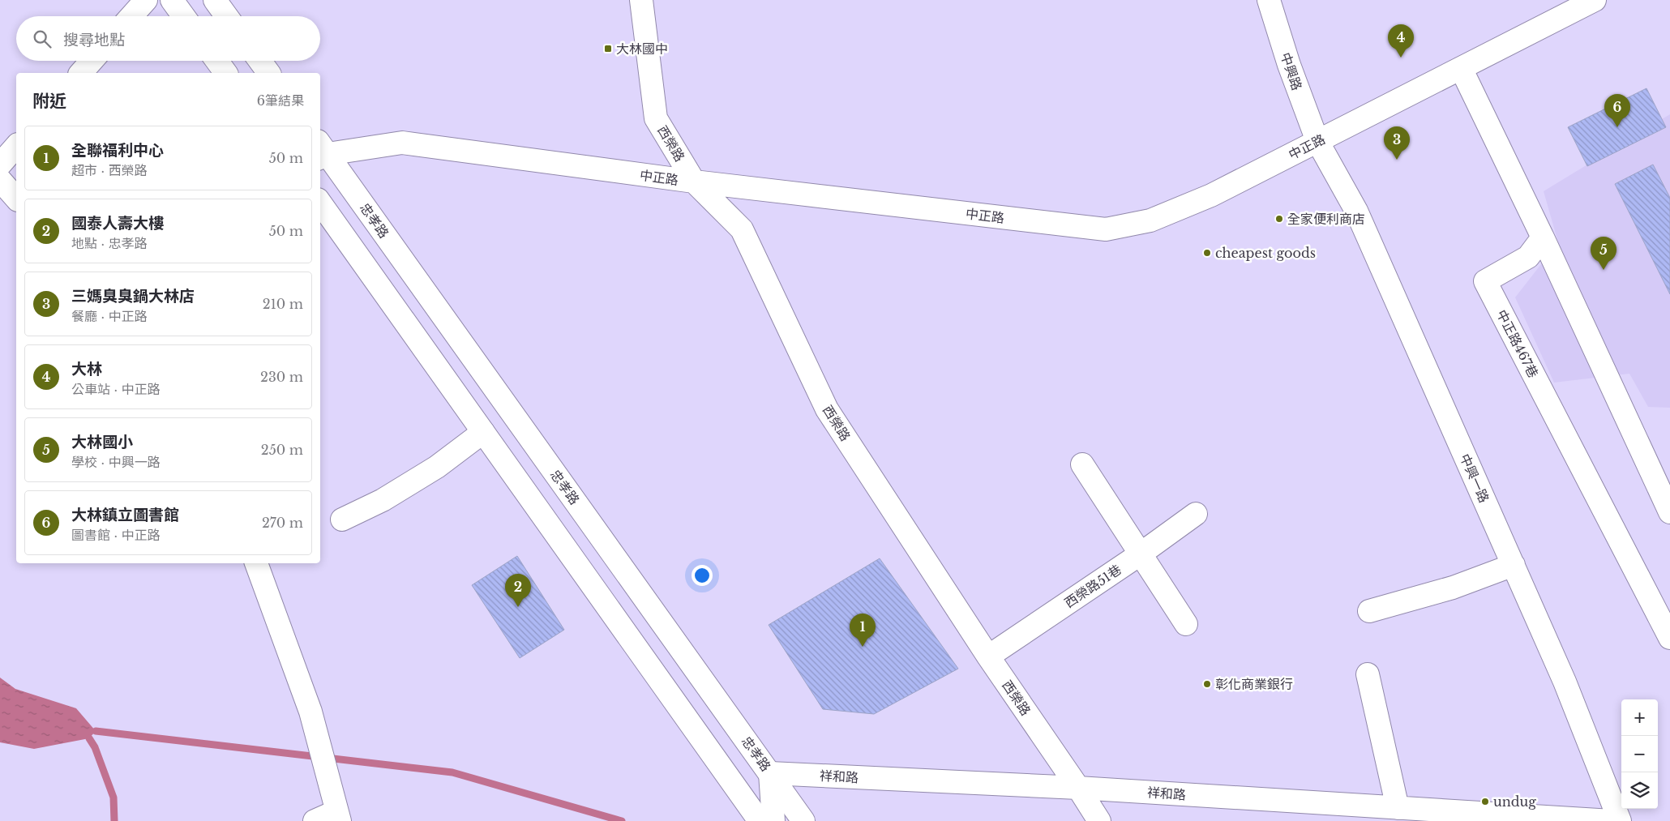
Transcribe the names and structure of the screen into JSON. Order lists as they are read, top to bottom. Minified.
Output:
{"streets":{"street":["中興路","西榮路","中正路","忠孝路","中正路467巷","中興一路","西榮路51巷","祥和路"]},"crossings":[["中興路","中正路"],["中興路","中興一路"],["西榮路","中正路"],["西榮路","西榮路51巷"],["西榮路","祥和路"],["中正路","忠孝路"],["中正路","中興一路"],["忠孝路","祥和路"]],"places":{"transit":["大林國中"],"other":["全家便利商店","cheapest goods","彰化商業銀行","undug"]},"page":{"search":"搜尋地點","pins":["4","6","3","5","2","1"],"heading":["附近","6筆結果"],"list":[{"mark":"1","name":"全聯福利中心","note":"超市 · 西榮路","value":"50 m"},{"mark":"2","name":"國泰人壽大樓","note":"地點 · 忠孝路","value":"50 m"},{"mark":"3","name":"三媽臭臭鍋大林店","note":"餐廳 · 中正路","value":"210 m"},{"mark":"4","name":"大林","note":"公車站 · 中正路","value":"230 m"},{"mark":"5","name":"大林國小","note":"學校 · 中興一路","value":"250 m"},{"mark":"6","name":"大林鎮立圖書館","note":"圖書館 · 中正路","value":"270 m"}],"map_buttons":["+","−"]}}
